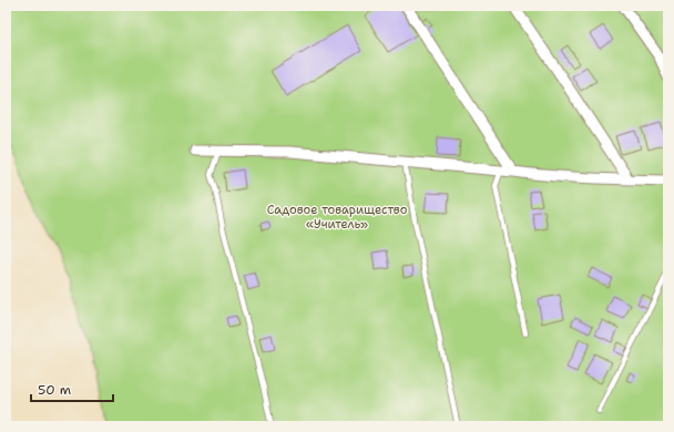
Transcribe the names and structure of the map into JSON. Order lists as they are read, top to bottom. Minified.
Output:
{"parks":["Садовое товарищество «Учитель»"],"scale_bar":"50 m"}
